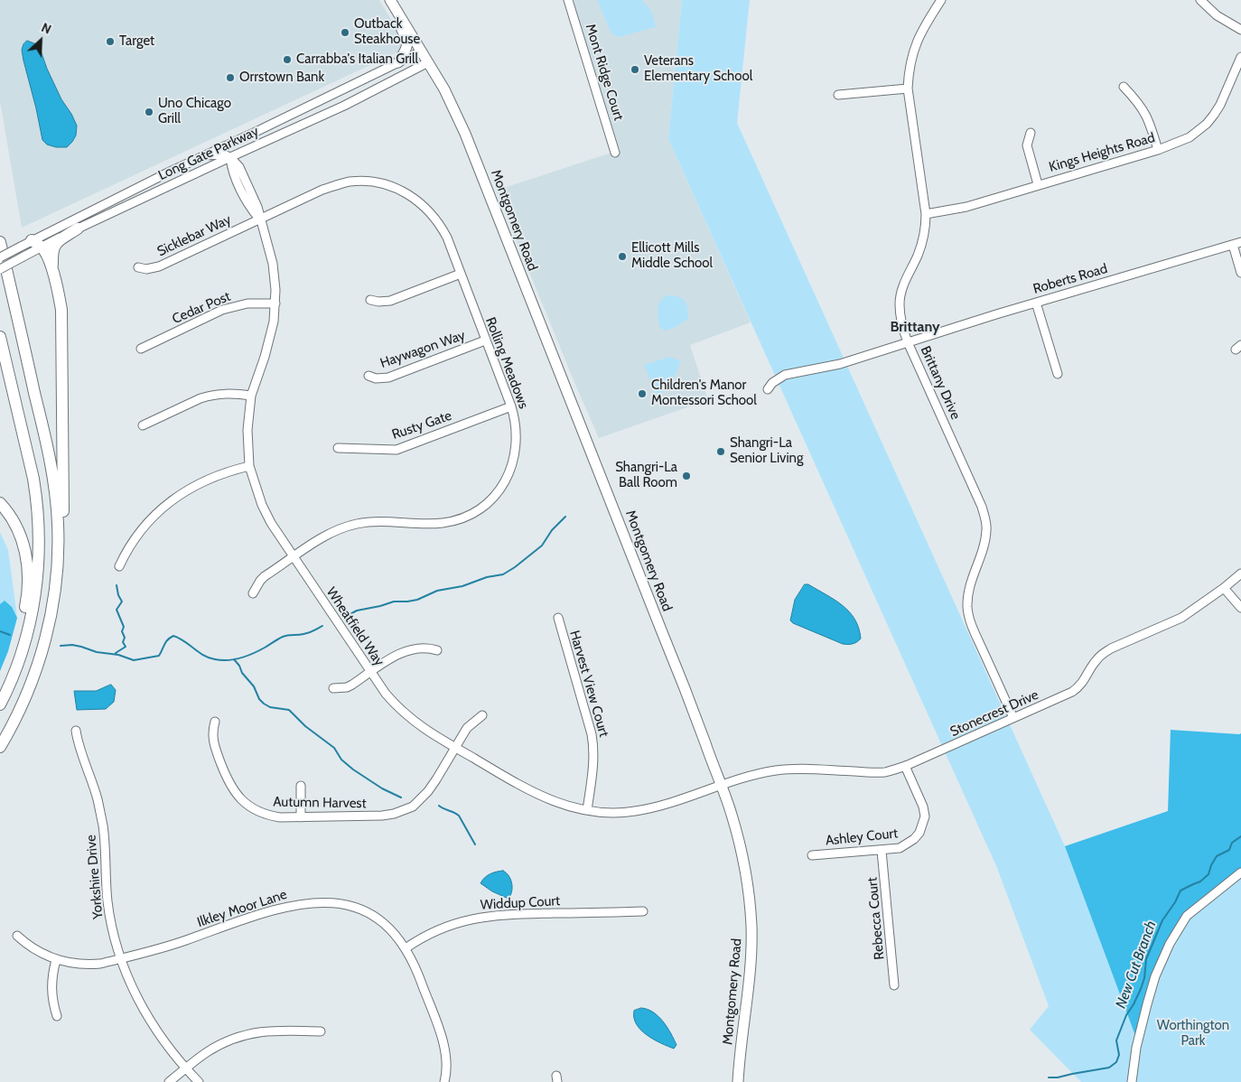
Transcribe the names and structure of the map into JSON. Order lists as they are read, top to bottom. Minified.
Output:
{"streets":{"main road":["Montgomery Road"],"street":["Mont Ridge Court","Kings Heights Road","Long Gate Parkway","Sicklebar Way","Roberts Road","Cedar Post","Haywagon Way","Rolling Meadows","Brittany Drive","Rusty Gate","Wheatfield Way","Harvest View Court","Stonecrest Drive","Autumn Harvest","Ashley Court","Yorkshire Drive","Widdup Court","Ilkley Moor Lane","Rebecca Court"]},"crossings":[["Kings Heights Road","Brittany Drive"],["Long Gate Parkway","Montgomery Road"],["Long Gate Parkway","Wheatfield Way"],["Montgomery Road","Wheatfield Way"],["Montgomery Road","Stonecrest Drive"],["Sicklebar Way","Rolling Meadows"],["Sicklebar Way","Wheatfield Way"],["Roberts Road","Brittany Drive"],["Cedar Post","Wheatfield Way"],["Haywagon Way","Rolling Meadows"],["Rolling Meadows","Rusty Gate"],["Rolling Meadows","Wheatfield Way"],["Brittany Drive","Stonecrest Drive"],["Wheatfield Way","Harvest View Court"],["Wheatfield Way","Stonecrest Drive"],["Wheatfield Way","Autumn Harvest"],["Stonecrest Drive","Ashley Court"],["Ashley Court","Rebecca Court"],["Yorkshire Drive","Ilkley Moor Lane"],["Widdup Court","Ilkley Moor Lane"]],"districts":["Brittany"],"water":["New Cut Branch"],"parks":["Worthington Park"],"places":["Outback Steakhouse","Target","Carrabba's Italian Grill","Veterans Elementary School","Orrstown Bank","Uno Chicago Grill","Ellicott Mills Middle School","Children's Manor Montessori School","Shangri-La Senior Living","Shangri-La Ball Room"],"north":"top right"}
